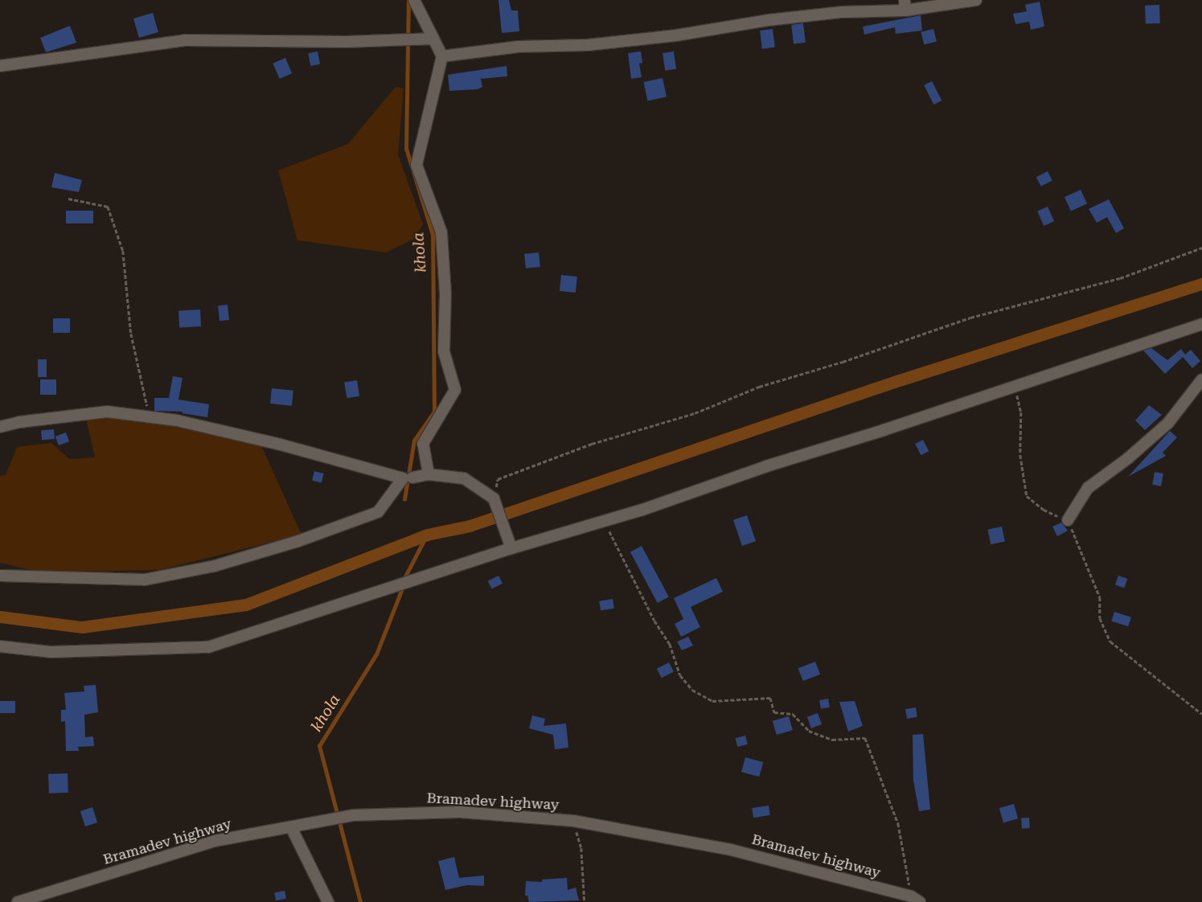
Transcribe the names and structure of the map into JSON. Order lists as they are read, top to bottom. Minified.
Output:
{"streets":{"street":["Bramadev highway"]},"water":["khola"]}
